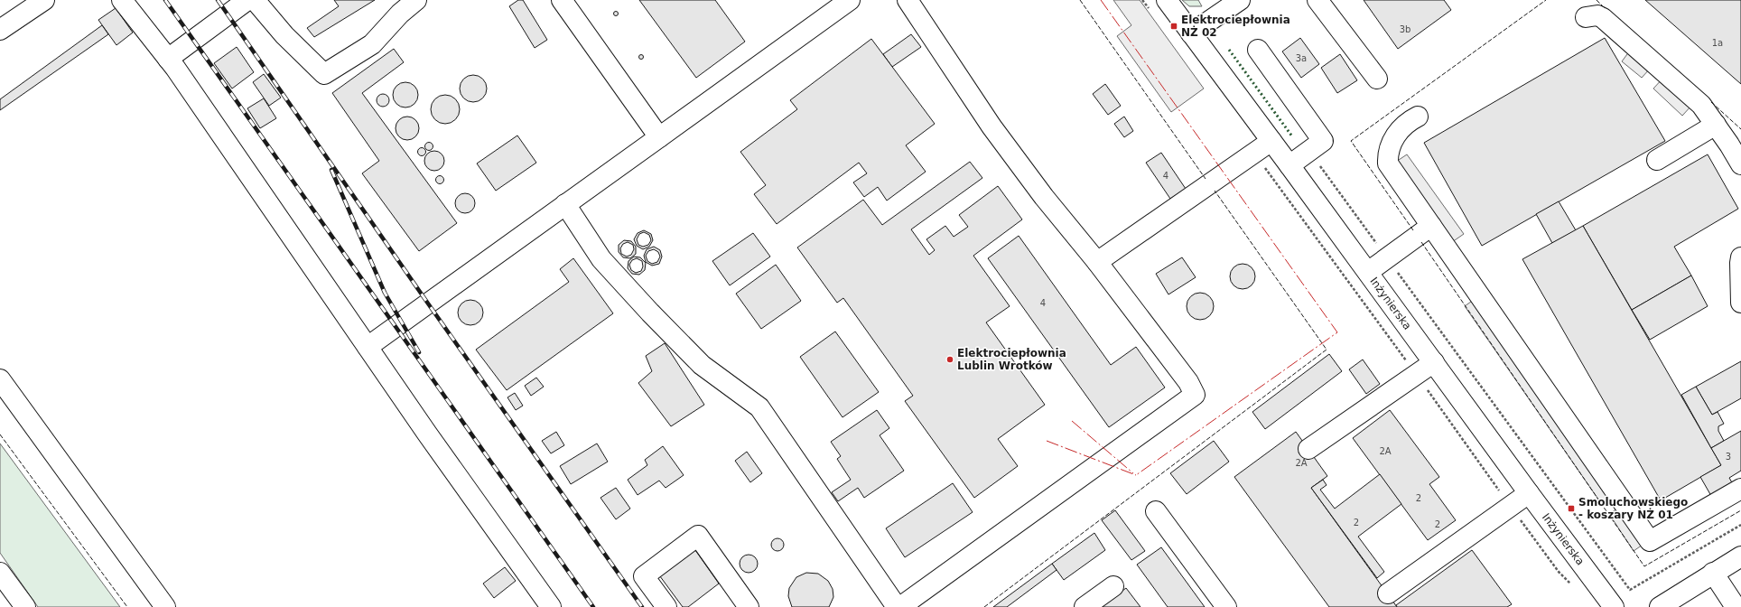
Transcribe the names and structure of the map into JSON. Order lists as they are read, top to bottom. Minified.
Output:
{"streets":{"street":["Inżynierska"]},"places":{"transit":["Elektrociepłownia NŻ 02","Smoluchowskiego - koszary NŻ 01"],"other":["Elektrociepłownia Lublin Wrotków"]},"house_numbers":["3b","1a","3a","4","4","2A","3","2A","2","2","2"]}
